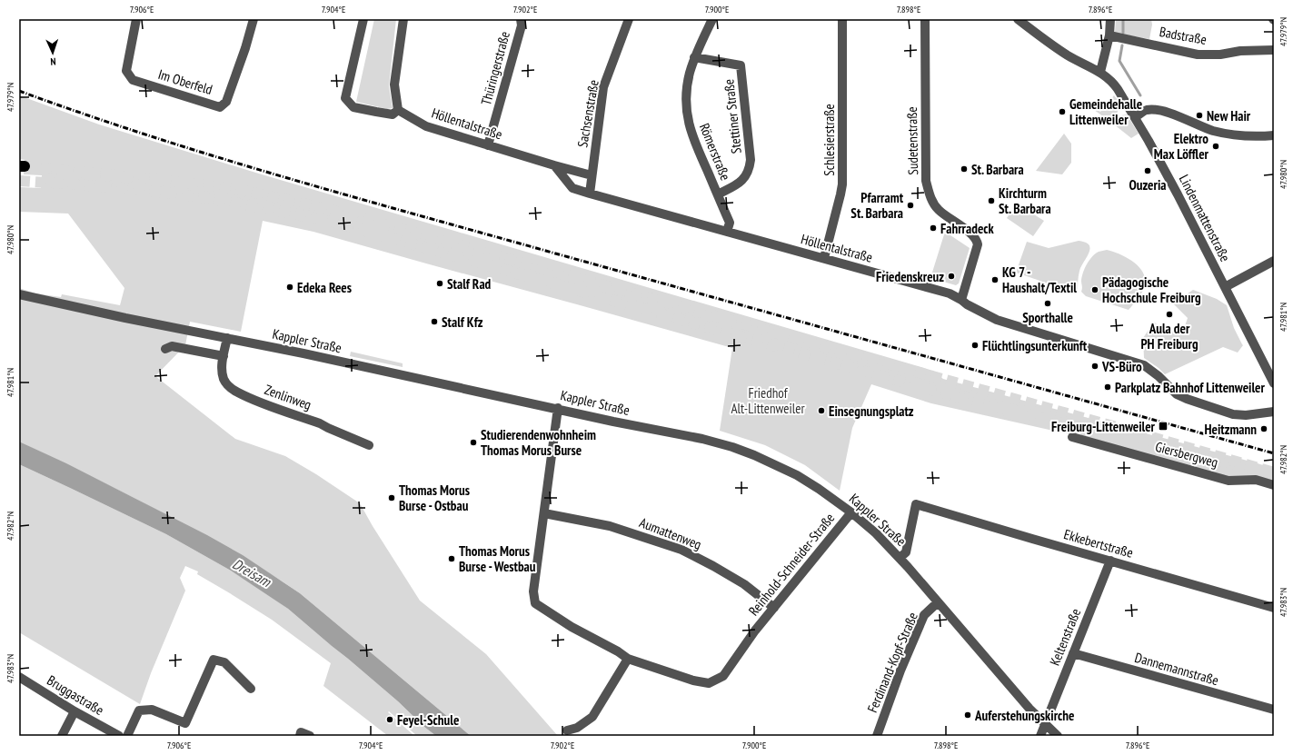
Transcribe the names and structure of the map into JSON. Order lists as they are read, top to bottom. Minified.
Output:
{"streets":{"street":["Badstraße","Thüringerstraße","Im Oberfeld","Sachsenstraße","Stettiner Straße","Höllentalstraße","Schlesierstraße","Sudetenstraße","Römerstraße","Lindenmattenstraße","Kappler Straße","Zenlinweg","Giersbergweg","Aumattenweg","Ekkebertstraße","Reinhold-Schneider-Straße","Keltenstraße","Ferdinand-Kopf-Straße","Dannemannstraße","Bruggastraße"]},"crossings":[["Thüringerstraße","Höllentalstraße"],["Sachsenstraße","Höllentalstraße"],["Stettiner Straße","Römerstraße"],["Höllentalstraße","Schlesierstraße"],["Höllentalstraße","Sudetenstraße"],["Höllentalstraße","Römerstraße"],["Kappler Straße","Zenlinweg"],["Kappler Straße","Ekkebertstraße"],["Kappler Straße","Reinhold-Schneider-Straße"],["Kappler Straße","Keltenstraße"],["Kappler Straße","Ferdinand-Kopf-Straße"],["Aumattenweg","Reinhold-Schneider-Straße"],["Ekkebertstraße","Keltenstraße"],["Keltenstraße","Dannemannstraße"]],"water":["Dreisam"],"parks":["Friedhof Alt-Littenweiler"],"places":{"other":["Gemeindehalle Littenweiler","New Hair","Elektro Max Löffler","St. Barbara","Ouzeria","Kirchturm St. Barbara","Pfarramt St. Barbara","Fahrradeck","Friedenskreuz","KG 7 - Haushalt/Textil","Stalf Rad","Edeka Rees","Pädagogische Hochschule Freiburg","Sporthalle","Aula der PH Freiburg","Stalf Kfz","Flüchtlingsunterkunft","VS-Büro","Parkplatz Bahnhof Littenweiler","Einsegnungsplatz","Heitzmann","Studierendenwohnheim Thomas Morus Burse","Thomas Morus Burse - Ostbau","Thomas Morus Burse - Westbau","Auferstehungskirche","Feyel-Schule"],"transit":["Freiburg-Littenweiler"]},"north":"bottom","coordinates":["7.906°E","7.904°E","7.902°E","7.900°E","7.898°E","7.896°E","47.979°N","47.980°N","47.981°N","47.982°N","47.983°N"]}
